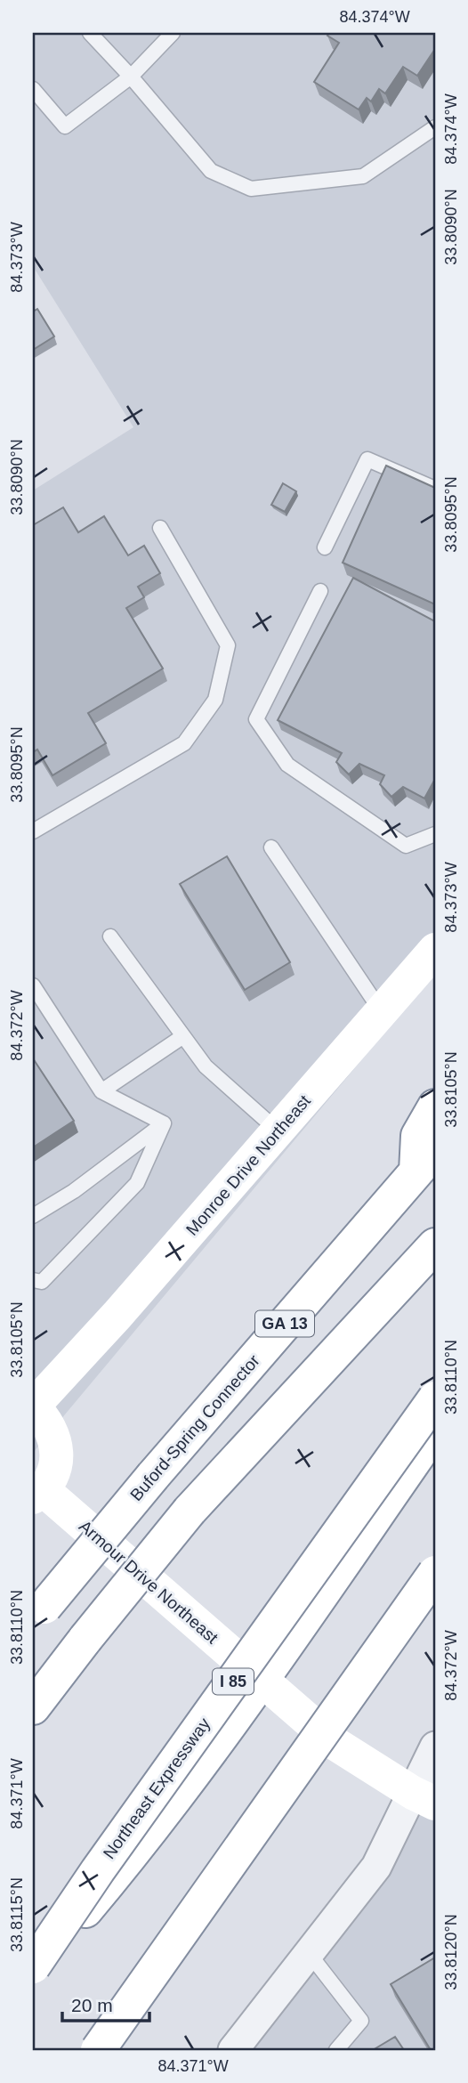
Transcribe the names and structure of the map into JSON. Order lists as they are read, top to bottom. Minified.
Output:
{"streets":{"main road":["Monroe Drive Northeast","GA 13","Buford-Spring Connector","Armour Drive Northeast","I 85","Northeast Expressway"]},"crossings":[["Monroe Drive Northeast","Armour Drive Northeast"]],"scale_bar":"20 m","coordinates":["84.374°W","33.8090°N","84.373°W","33.8095°N","84.372°W","33.8105°N","33.8110°N","84.371°W","33.8115°N","33.8120°N"]}
